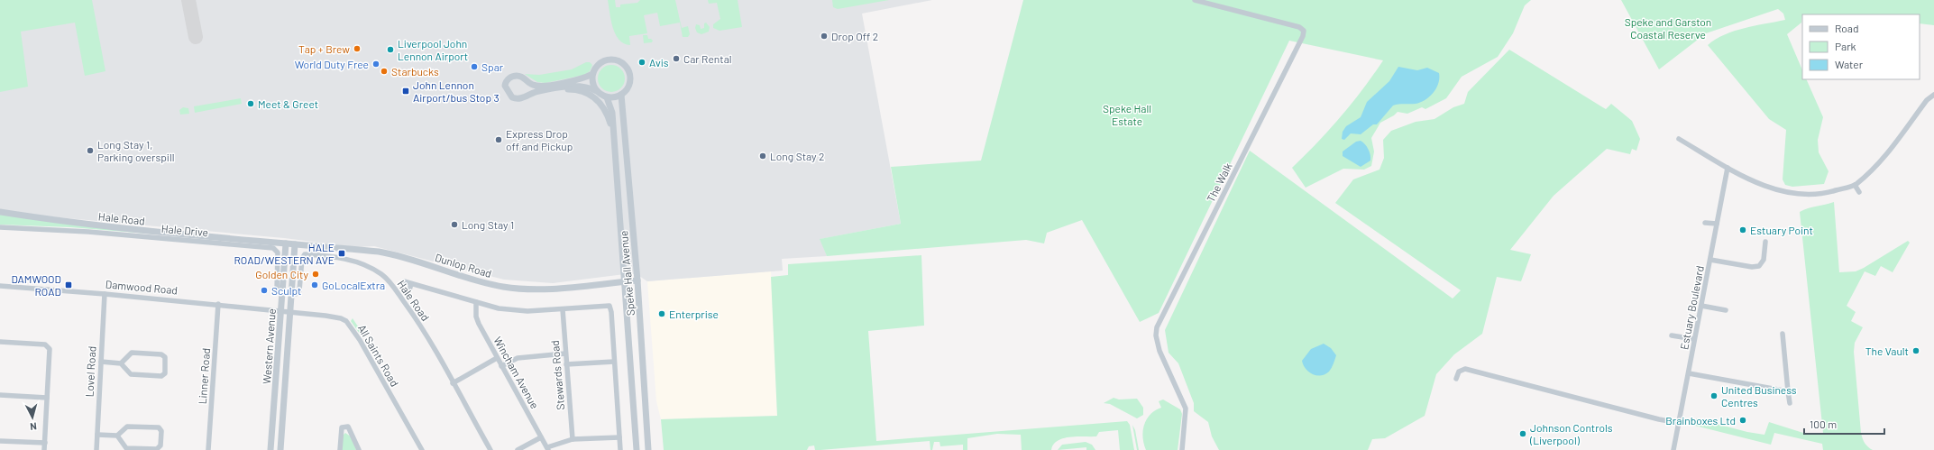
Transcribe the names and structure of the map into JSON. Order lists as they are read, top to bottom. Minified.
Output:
{"streets":{"street":["The Walk","Hale Road","Hale Drive","Dunlop Road","Speke Hall Avenue","Damwood Road","Estuary Boulevard","Western Avenue","All Saints Road","Lovel Road","Wincham Avenue","Stewards Road","Linner Road"]},"crossings":[["Hale Road","Hale Drive"],["Hale Road","Dunlop Road"],["Hale Road","Western Avenue"],["Hale Drive","Western Avenue"],["Dunlop Road","Speke Hall Avenue"],["Dunlop Road","Western Avenue"],["Damwood Road","Western Avenue"],["Damwood Road","All Saints Road"],["Damwood Road","Lovel Road"],["Damwood Road","Linner Road"],["Western Avenue","All Saints Road"]],"parks":["Speke and Garston Coastal Reserve","Speke Hall Estate"],"places":{"other":["Drop Off 2","Tap + Brew","Liverpool John Lennon Airport","Car Rental","Avis","World Duty Free","Spar","Starbucks","Meet & Greet","Express Drop off and Pickup","Long Stay 1, Parking overspill","Long Stay 2","Long Stay 1","Estuary Point","Golden City","GoLocalExtra","Sculpt","Enterprise","The Vault","United Business Centres","Brainboxes Ltd","Johnson Controls (Liverpool)"],"transit":["John Lennon Airport/bus Stop 3","HALE ROAD/WESTERN AVE","DAMWOOD ROAD"]},"legend":["Road","Park","Water"],"scale_bar":"100 m","north":"bottom"}
